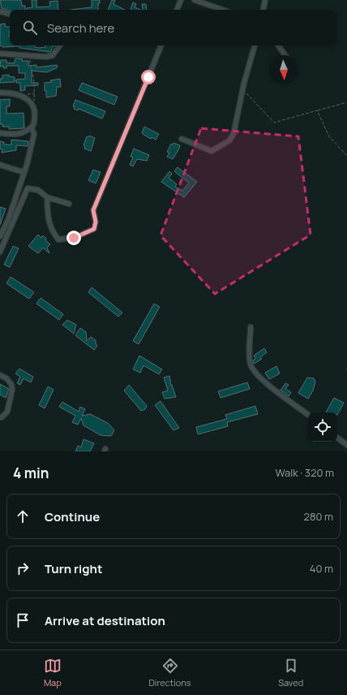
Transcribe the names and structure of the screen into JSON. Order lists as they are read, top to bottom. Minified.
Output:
{"north":"bottom","page":{"search":"Search here","heading":["4 min","Walk · 320 m"],"list":[["Continue","280 m"],["Turn right","40 m"],"Arrive at destination"],"nav":["Map","Directions","Saved"]}}
